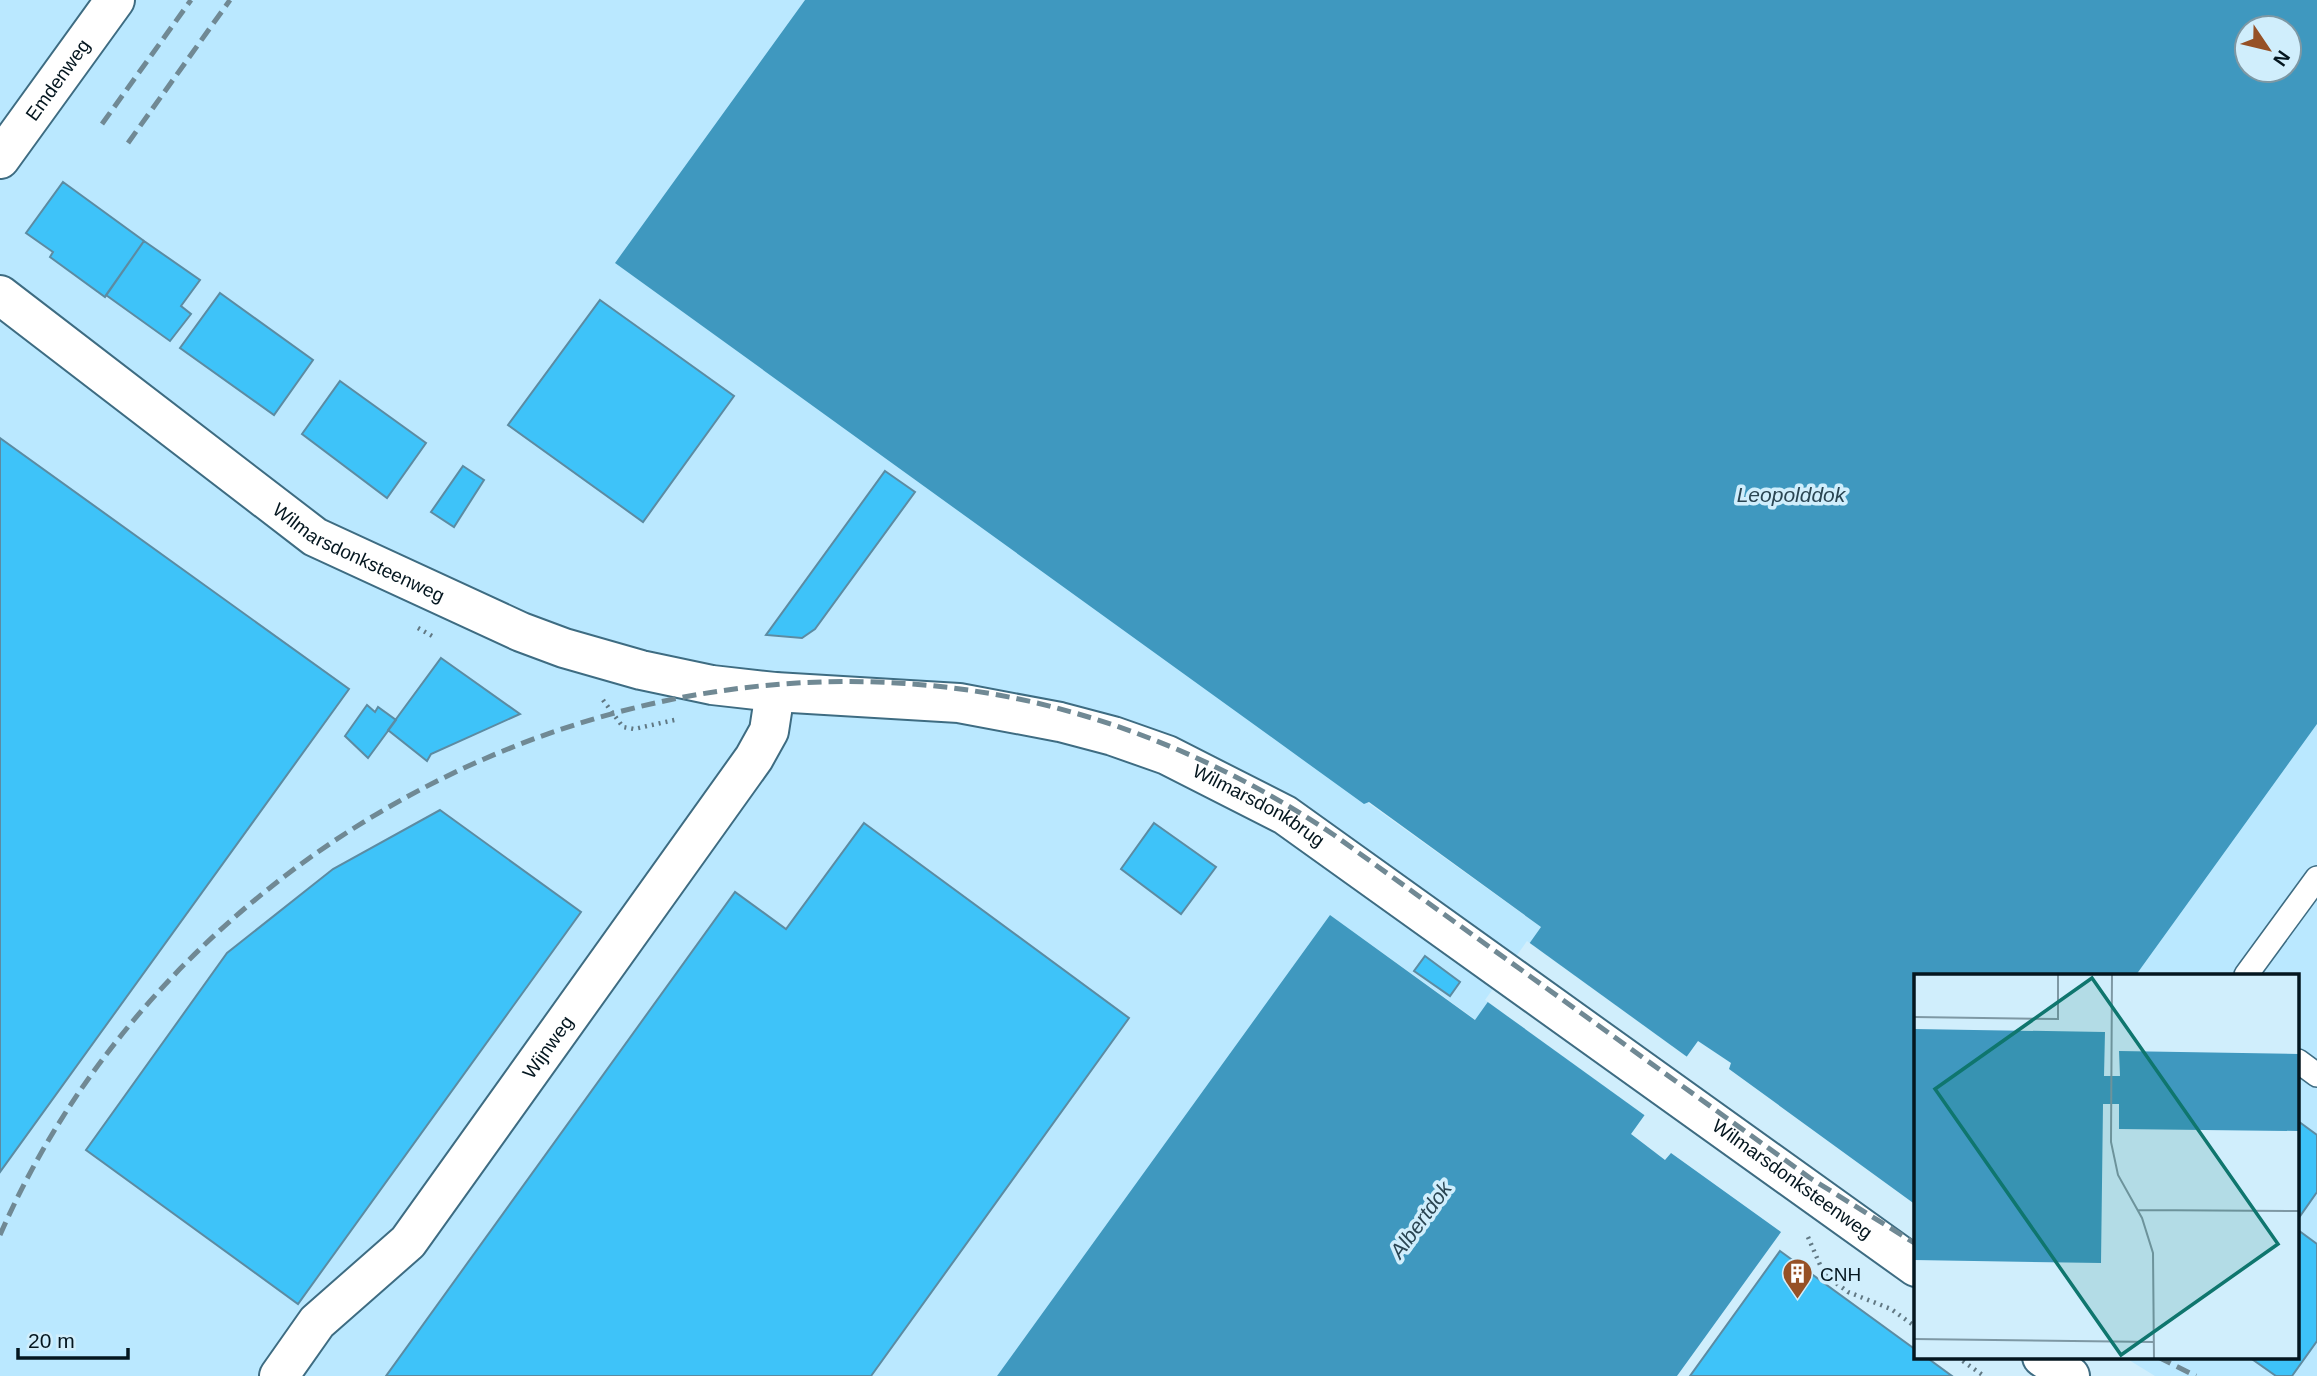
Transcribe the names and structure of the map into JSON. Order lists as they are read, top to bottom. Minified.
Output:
{"streets":{"street":["Emdenweg","Wilmarsdonksteenweg","Wilmarsdonkbrug","Wijnweg"]},"crossings":[["Wilmarsdonksteenweg","Wilmarsdonkbrug"],["Wilmarsdonksteenweg","Wijnweg"],["Wilmarsdonkbrug","Wijnweg"]],"water":["Leopolddok","Albertdok"],"places":{"building":["CNH"]},"scale_bar":"20 m","north":"bottom right"}
